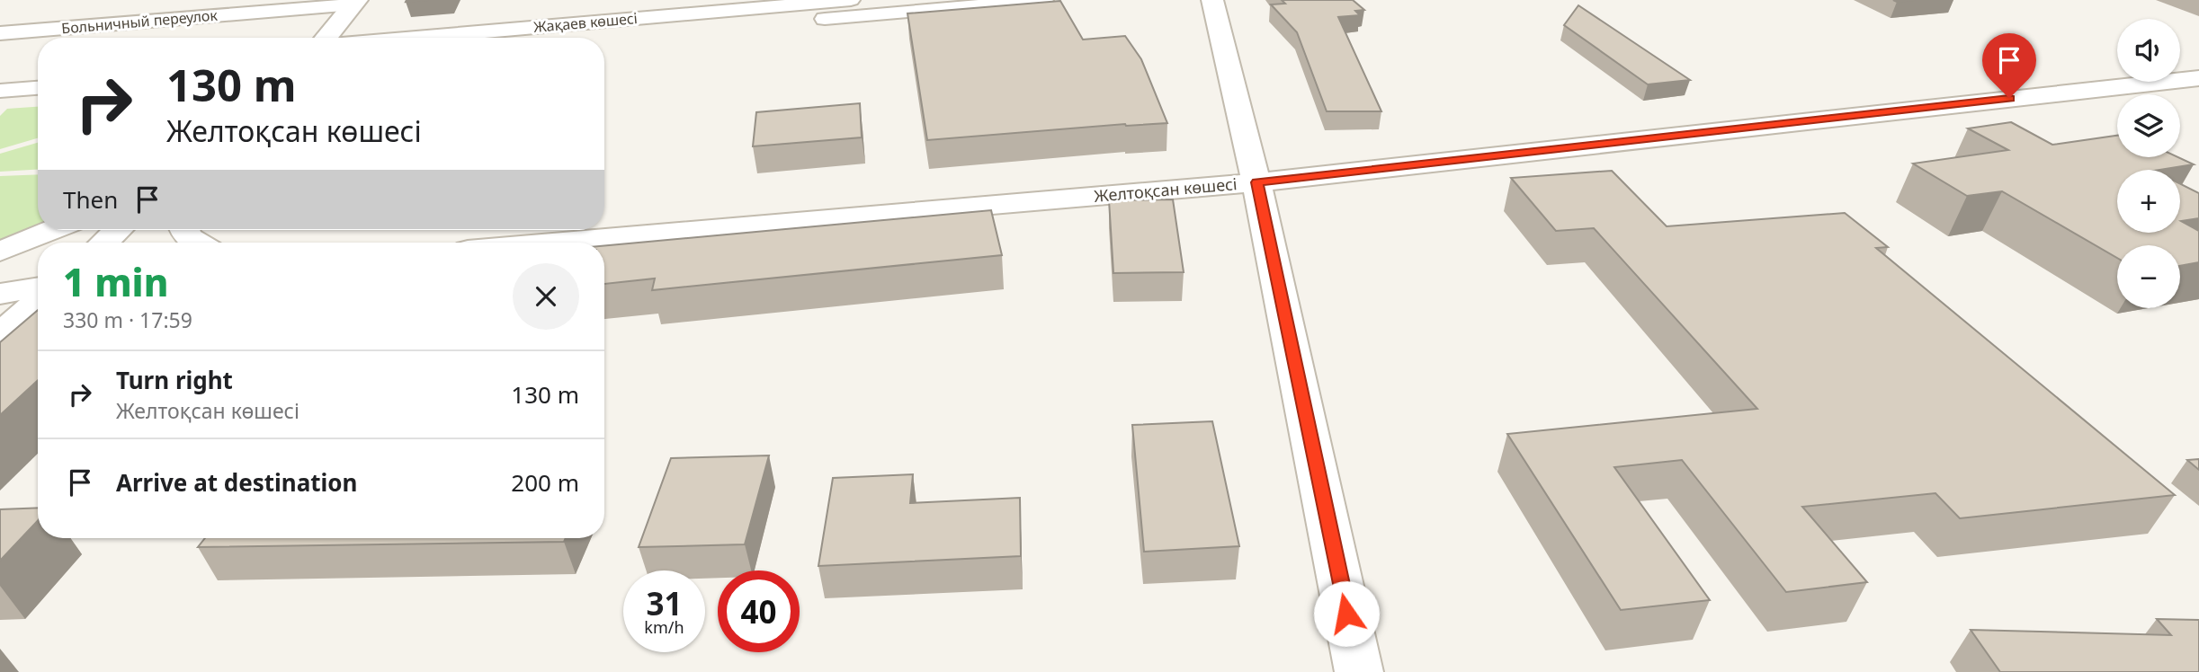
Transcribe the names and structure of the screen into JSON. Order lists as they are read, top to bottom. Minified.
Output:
{"streets":{"street":["Больничный переулок","Жақаев көшесі","Желтоқсан көшесі"]},"page":{"map_buttons":["+","−"],"turn":["130 m","Желтоқсан көшесі"],"then":"Then","heading":["1 min","330 m · 17:59"],"list":[{"name":"Turn right","note":"Желтоқсан көшесі","value":"130 m"},{"name":"Arrive at destination","value":"200 m"}],"speed":"31 km/h","limit":"40"}}
